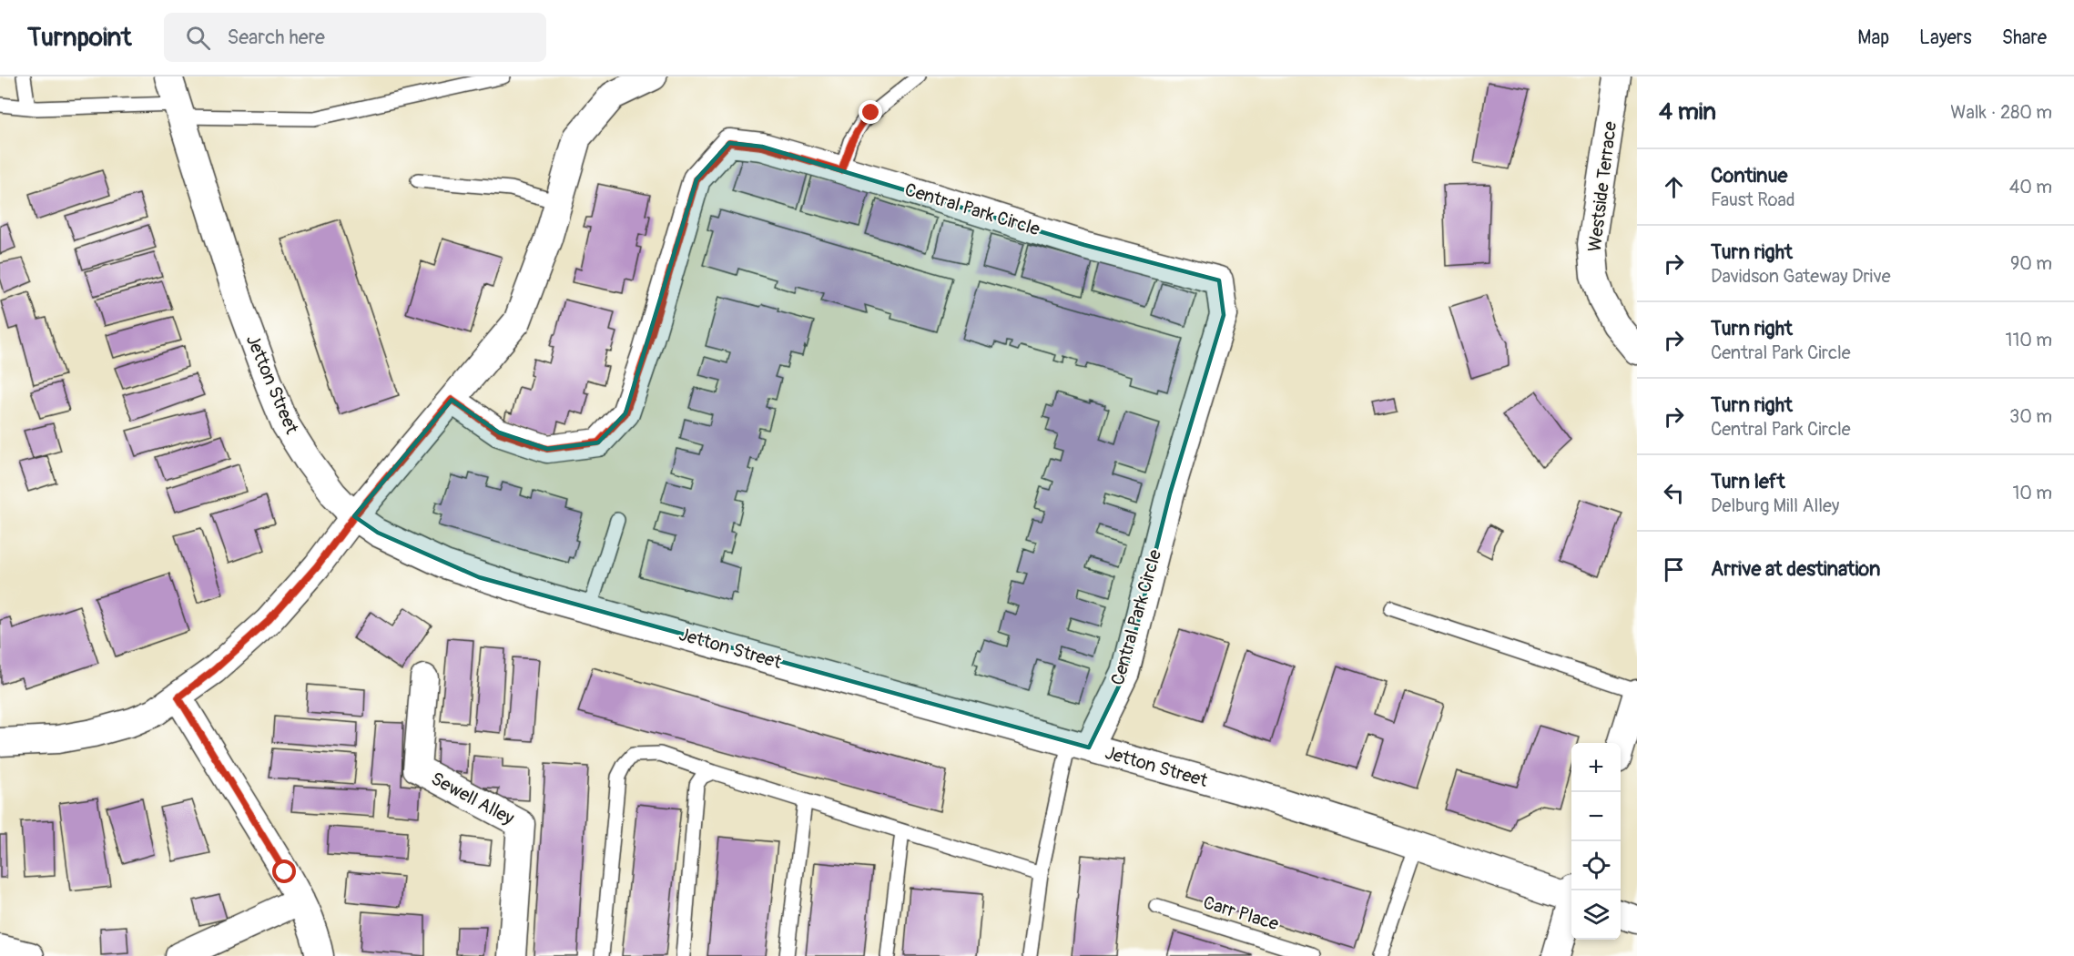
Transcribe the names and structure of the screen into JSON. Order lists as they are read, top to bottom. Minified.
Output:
{"streets":{"street":["Westside Terrace","Central Park Circle","Jetton Street","Sewell Alley"],"lane":["Carr Place"]},"crossings":[["Central Park Circle","Jetton Street"]],"page":{"header":"Turnpoint","search":"Search here","nav":["Map","Layers","Share"],"heading":["4 min","Walk · 280 m"],"list":[["Continue","Faust Road","40 m"],["Turn right","Davidson Gateway Drive","90 m"],["Turn right","Central Park Circle","110 m"],["Turn right","Central Park Circle","30 m"],["Turn left","Delburg Mill Alley","10 m"],"Arrive at destination"],"map_buttons":["+","−"]}}
